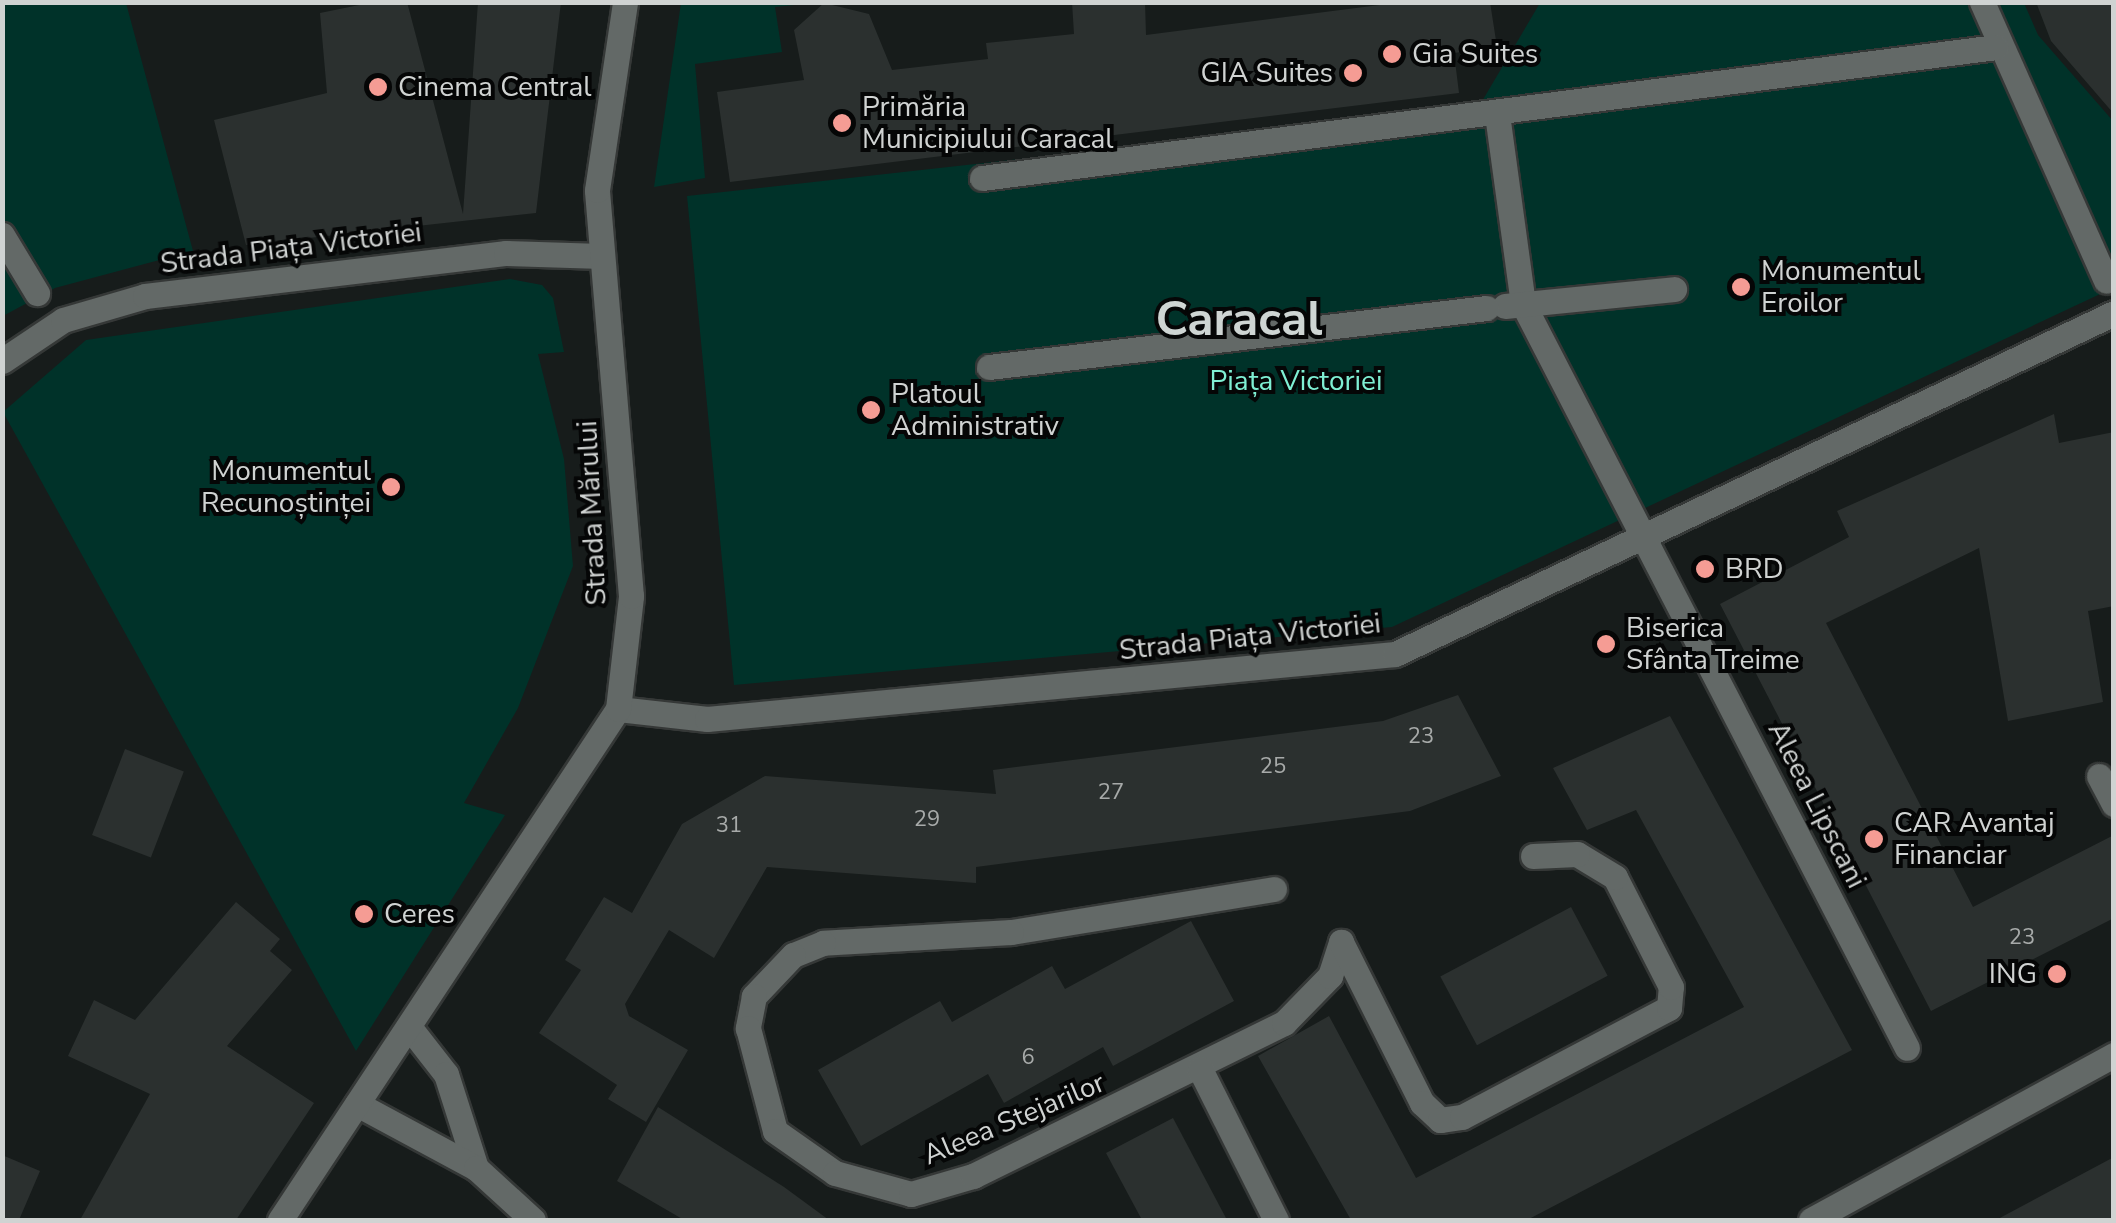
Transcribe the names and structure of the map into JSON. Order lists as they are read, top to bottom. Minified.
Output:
{"streets":{"street":["Strada Piața Victoriei","Strada Mărului","Aleea Lipscani","Aleea Stejarilor"]},"crossings":[["Strada Piața Victoriei","Strada Mărului"],["Strada Piața Victoriei","Aleea Lipscani"]],"districts":["Caracal"],"parks":["Piața Victoriei"],"places":["Gia Suites","GIA Suites","Cinema Central","Primăria Municipiului Caracal","Monumentul Eroilor","Platoul Administrativ","Monumentul Recunoștinței","BRD","Biserica Sfânta Treime","CAR Avantaj Financiar","Ceres","ING"],"house_numbers":["23","25","27","29","31","23","6"]}
